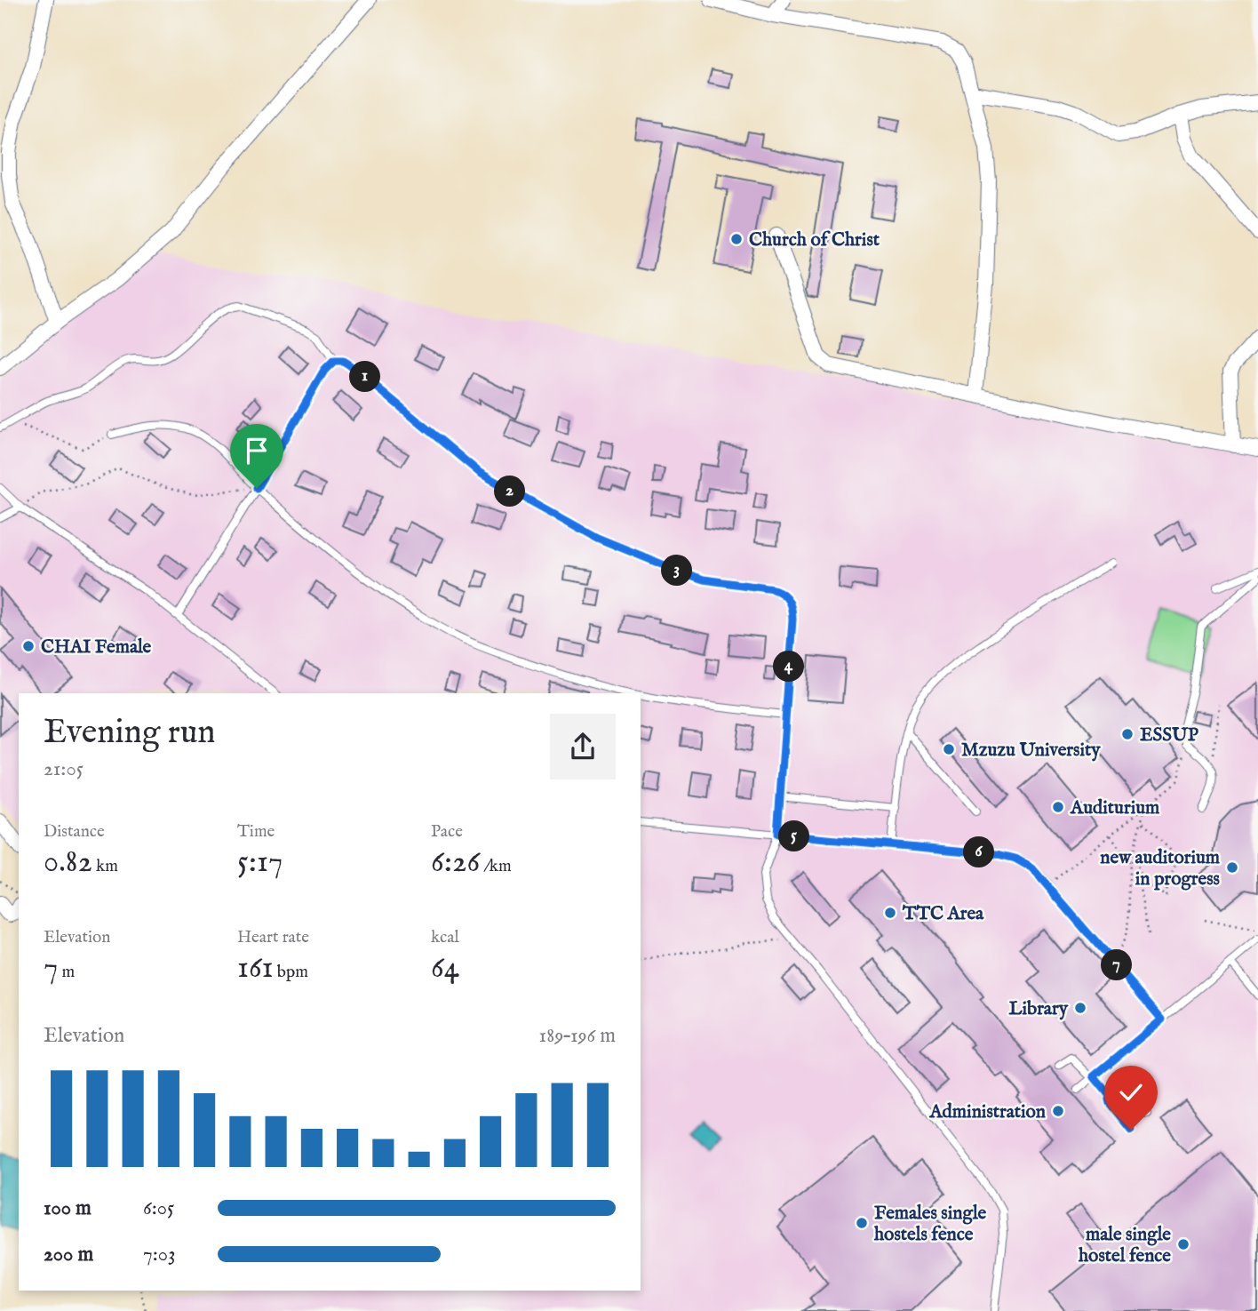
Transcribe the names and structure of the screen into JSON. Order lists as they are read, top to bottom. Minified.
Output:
{"places":["Church of Christ","CHAI Female","ESSUP","Mzuzu University","Auditurium","new auditorium in progress","TTC Area","Library","Administration","Females single hostels fence","male single hostel fence"],"page":{"pins":["1","2","3","4","5","6","7"],"heading":["Evening run","21:05"],"stats":[["Distance","0.82 km"],["Time","5:17"],["Pace","6:26 /km"],["Elevation","7 m"],["Heart rate","161 bpm"],["kcal","64"]],"chart":["Elevation","189–196 m"],"list":[{"name":"100 m","note":"6:05"},{"name":"200 m","note":"7:03"}]}}
